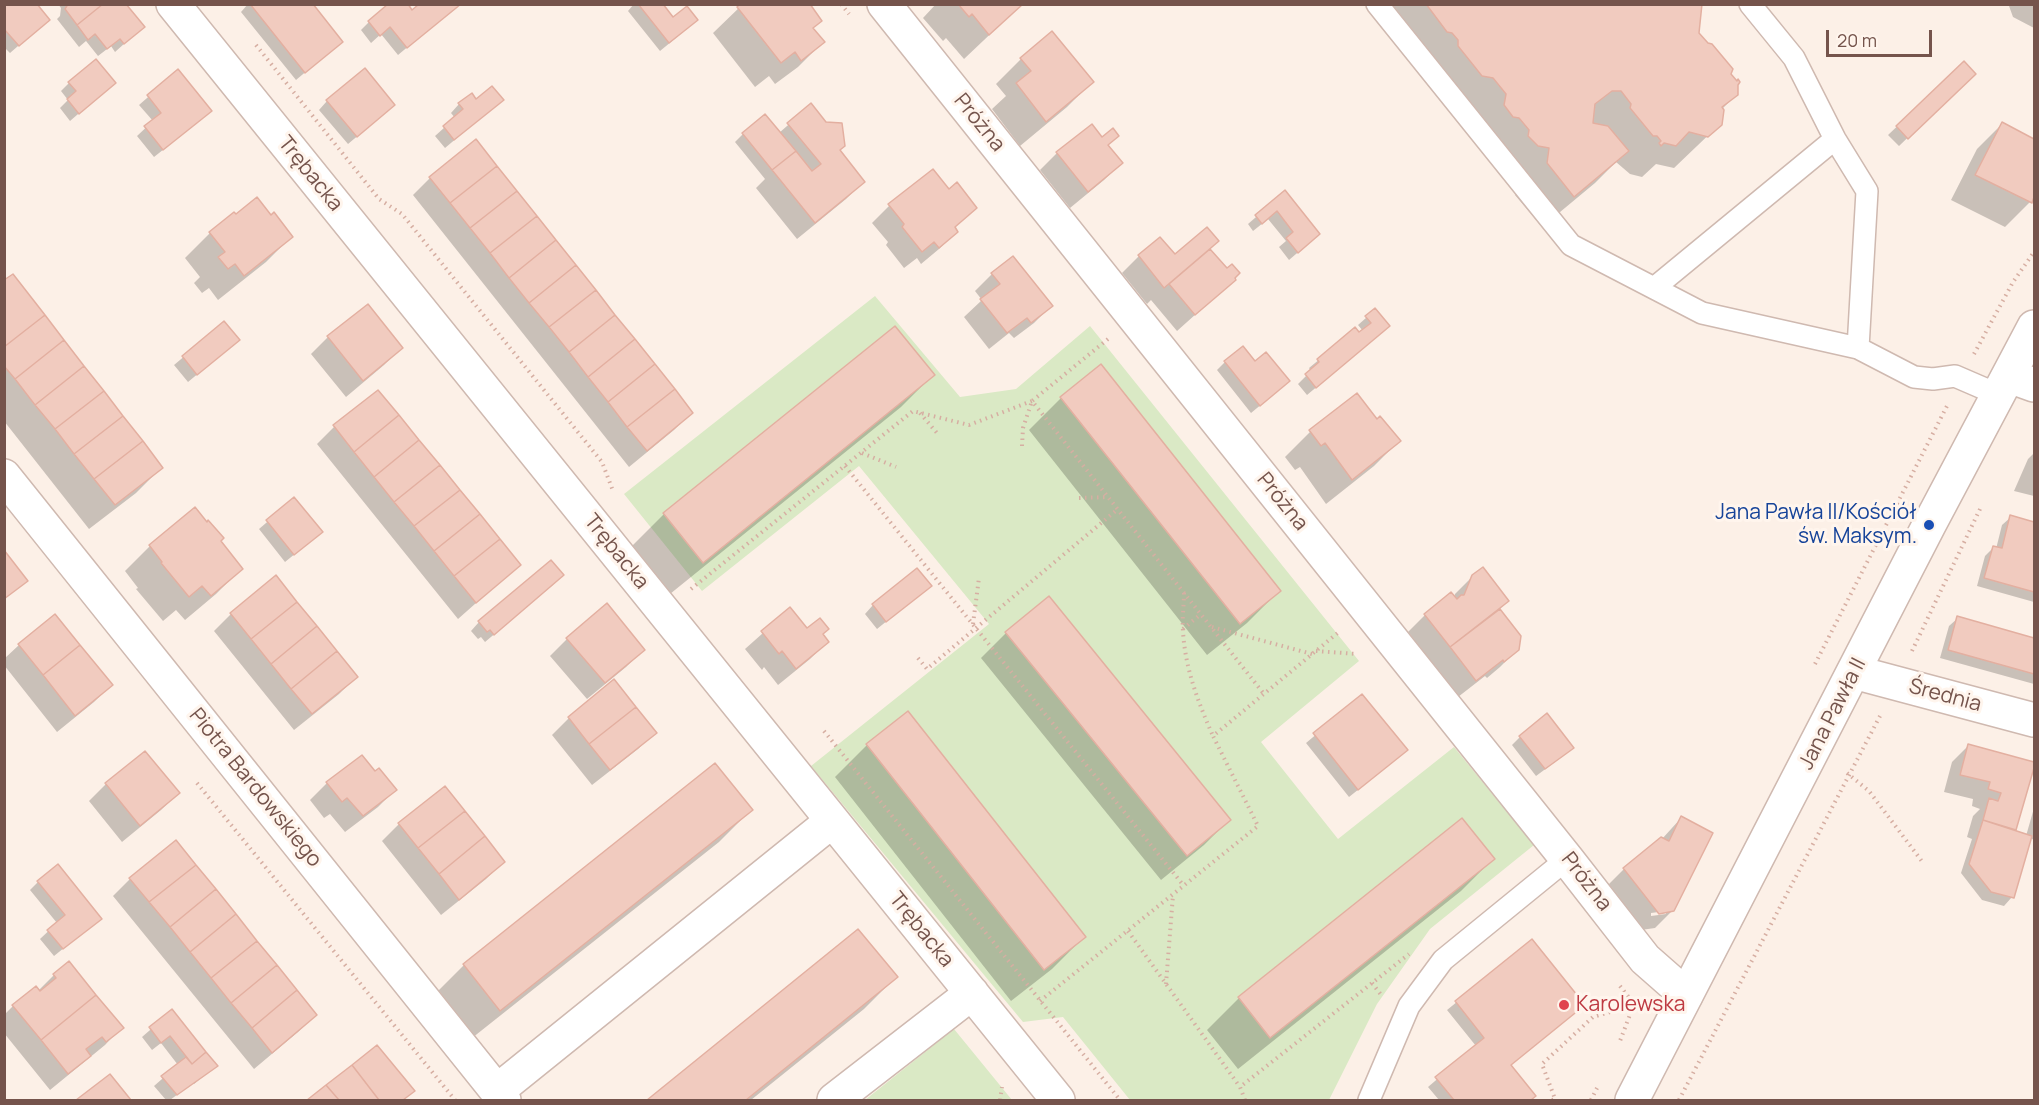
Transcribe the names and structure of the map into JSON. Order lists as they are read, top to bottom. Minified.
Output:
{"streets":{"street":["Próżna","Trębacka","Średnia","Jana Pawła II","Piotra Bardowskiego"]},"crossings":[["Próżna","Jana Pawła II"],["Średnia","Jana Pawła II"]],"places":["Jana Pawła II/Kościół św. Maksym.","Karolewska"],"scale_bar":"20 m"}
